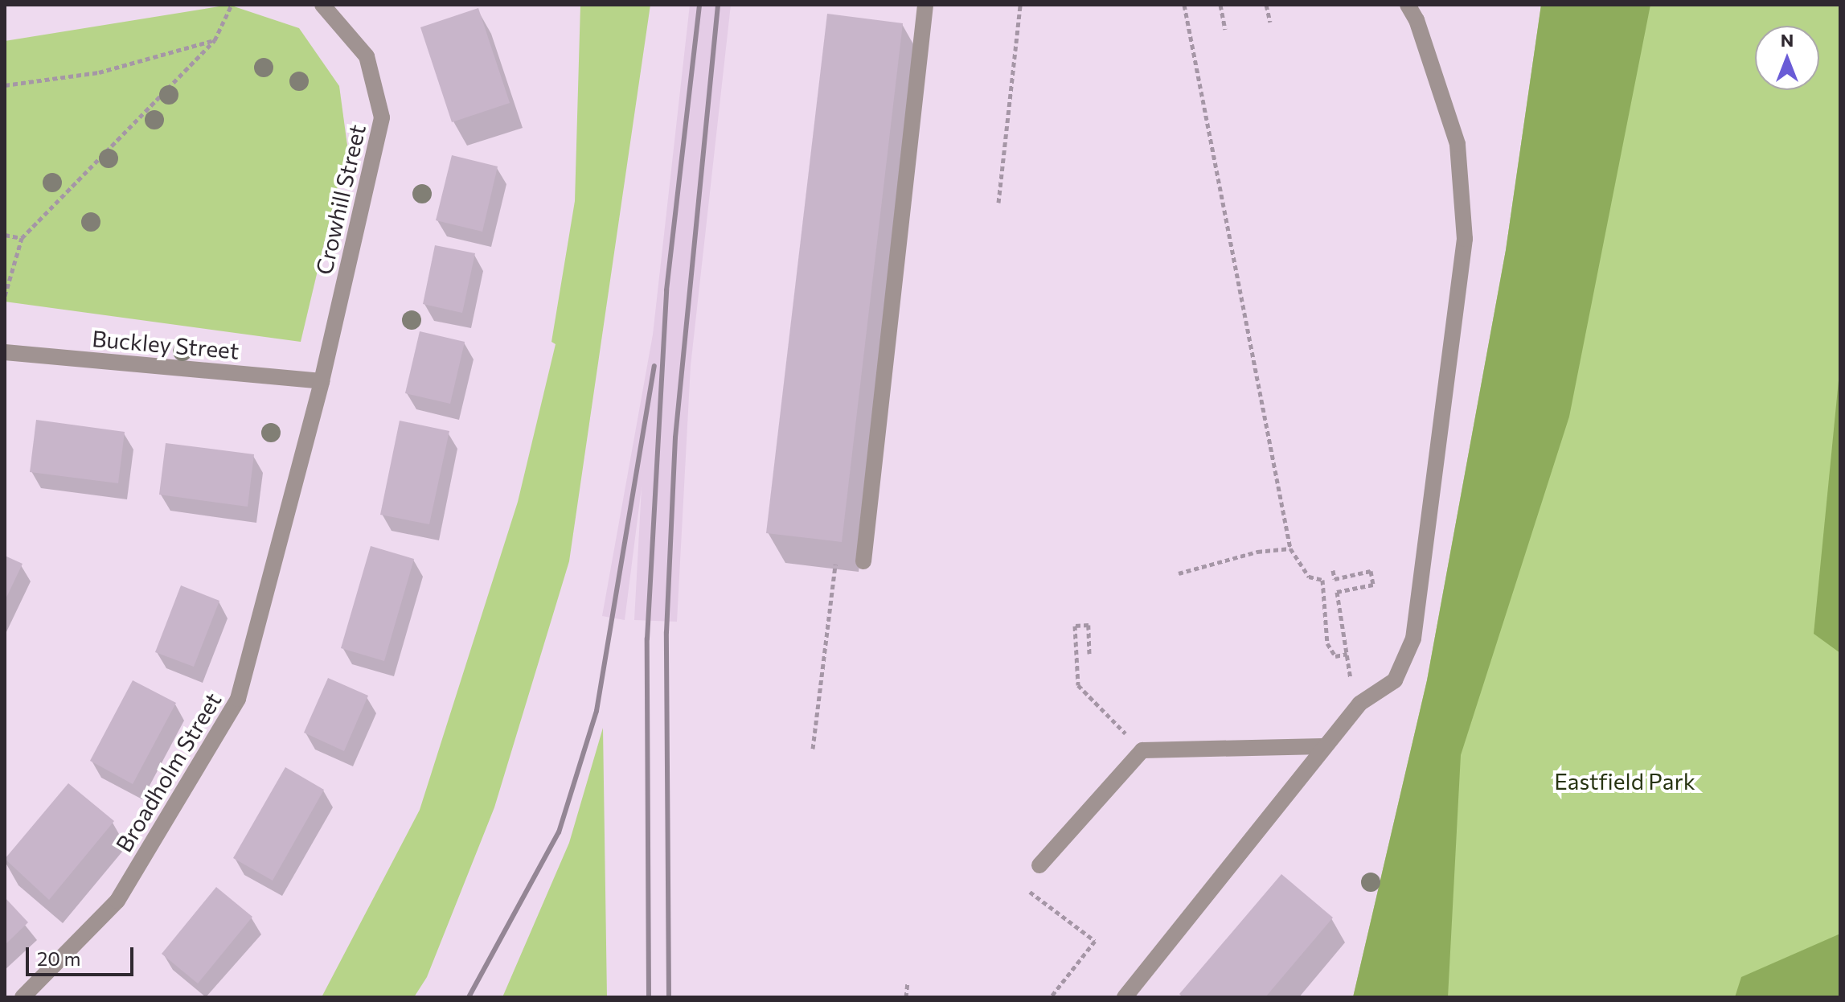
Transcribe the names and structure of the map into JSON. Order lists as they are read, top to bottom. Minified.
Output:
{"streets":{"street":["Crowhill Street","Buckley Street","Broadholm Street"]},"crossings":[["Crowhill Street","Buckley Street"],["Crowhill Street","Broadholm Street"],["Buckley Street","Broadholm Street"]],"parks":["Eastfield Park"],"scale_bar":"20 m","north":"top"}
